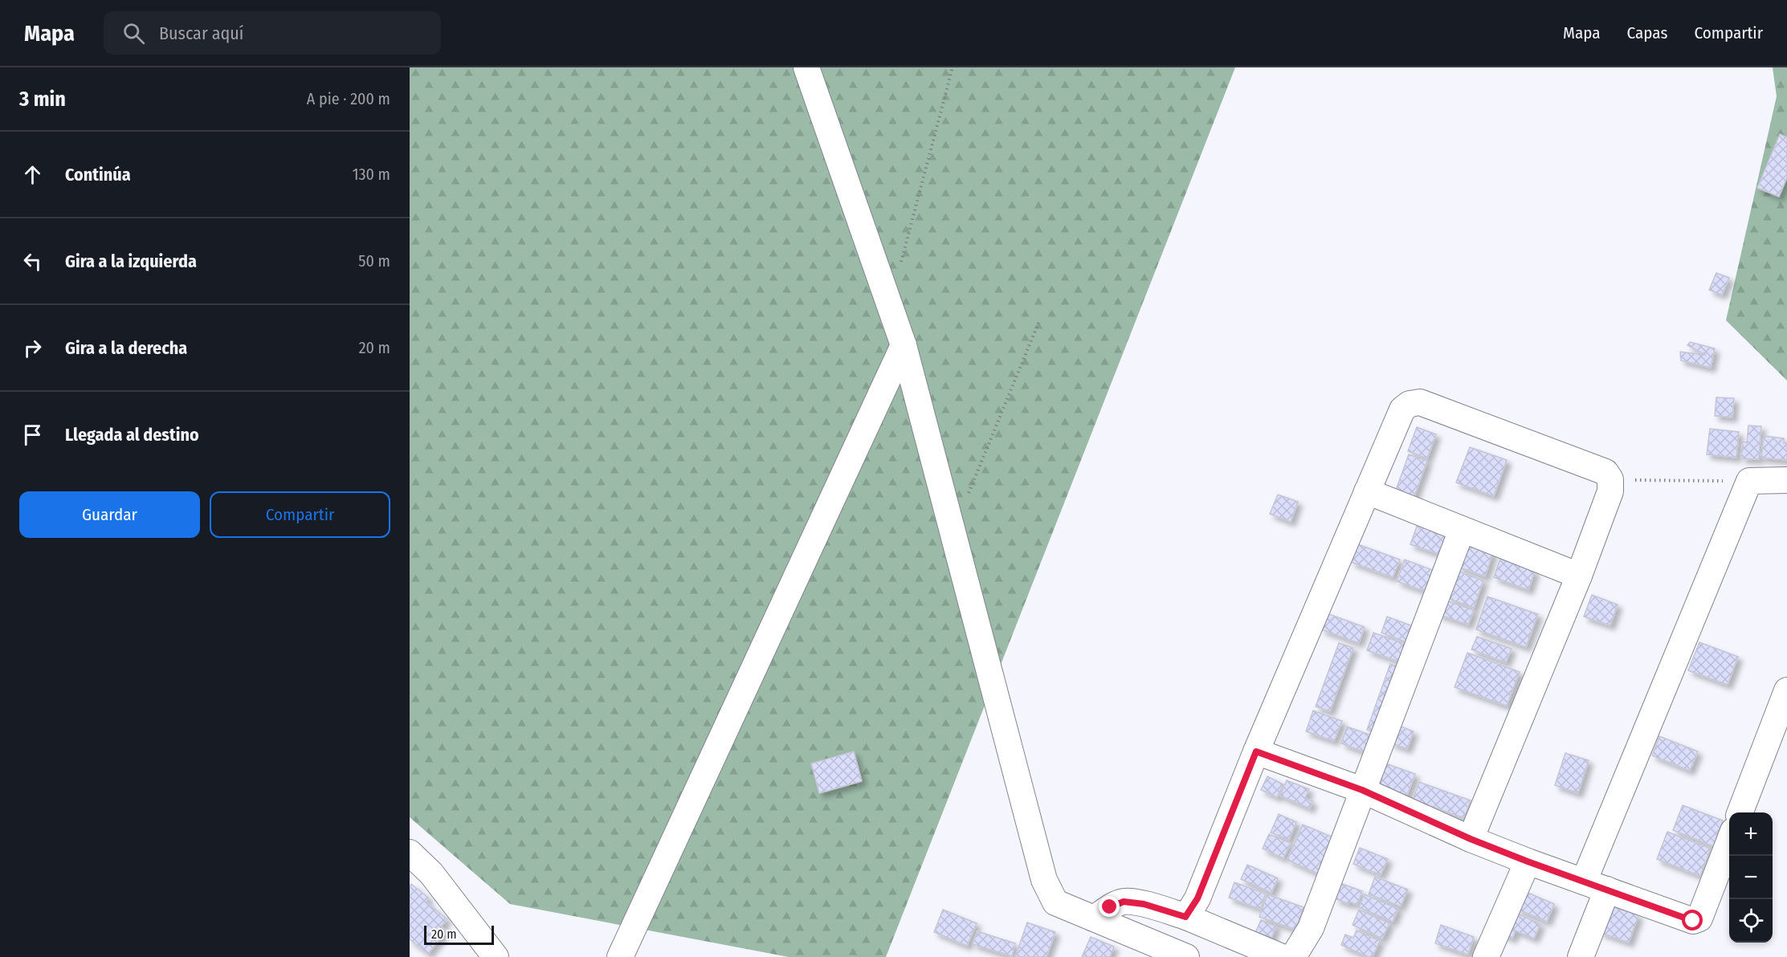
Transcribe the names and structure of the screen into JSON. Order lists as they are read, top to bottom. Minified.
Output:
{"scale_bar":"20 m","page":{"header":"Mapa","search":"Buscar aquí","nav":["Mapa","Capas","Compartir"],"heading":["3 min","A pie · 200 m"],"list":[["Continúa","130 m"],["Gira a la izquierda","50 m"],["Gira a la derecha","20 m"],"Llegada al destino"],"buttons":["Guardar","Compartir"],"map_buttons":["+","−"],"scale":"20 m"}}
